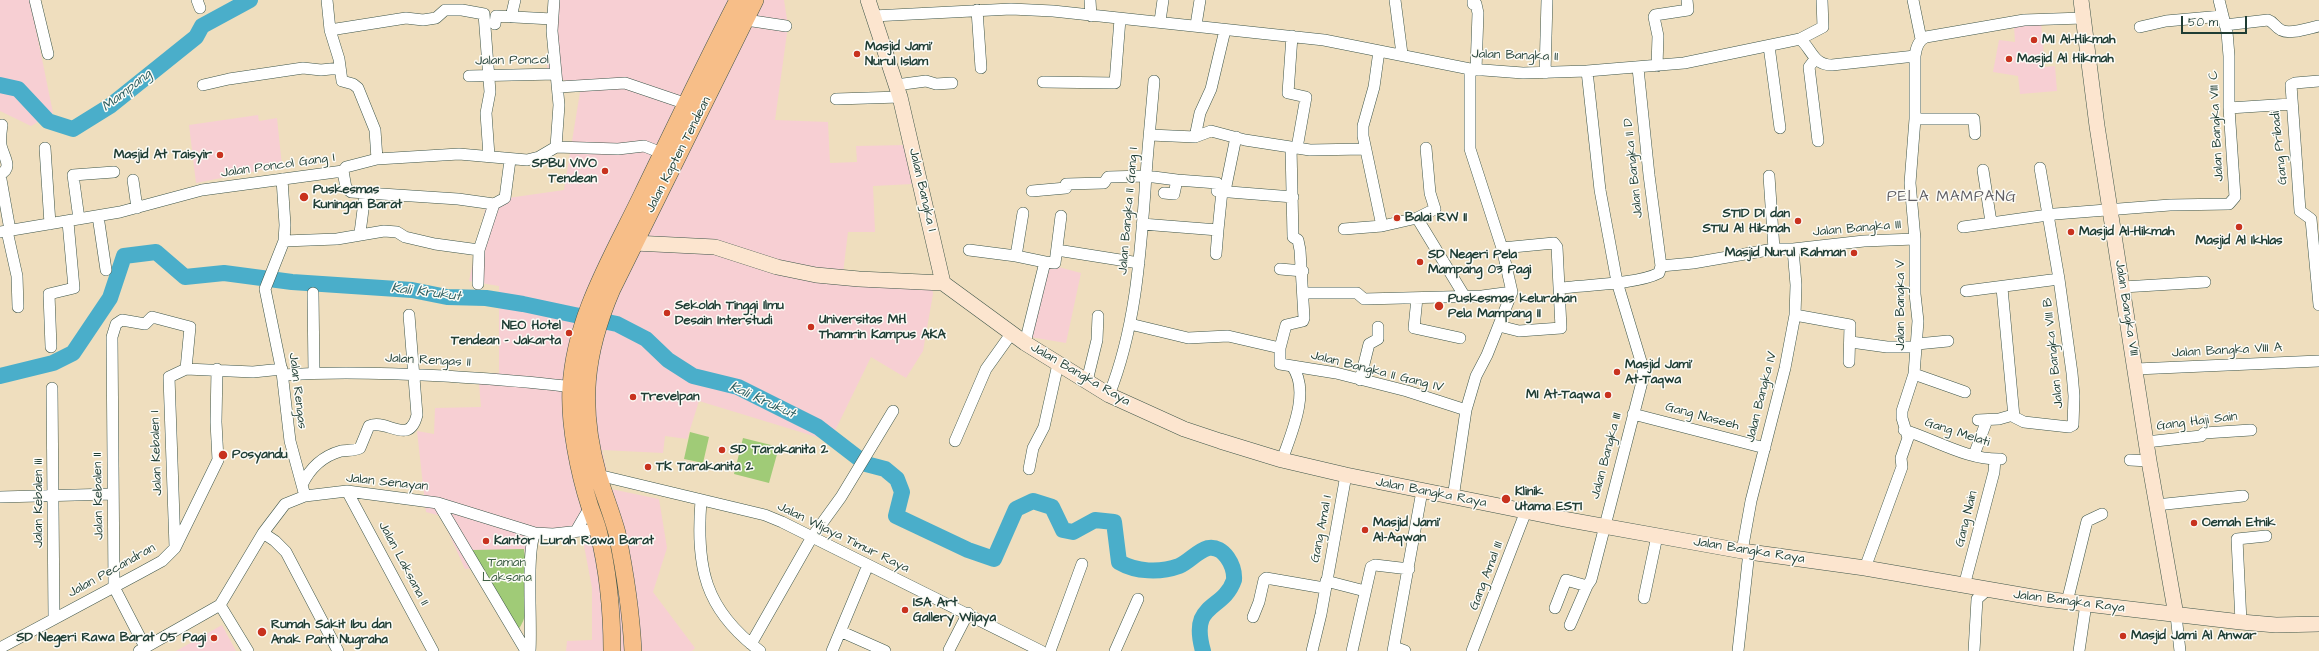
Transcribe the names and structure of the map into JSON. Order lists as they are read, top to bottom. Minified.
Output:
{"streets":{"main road":["Jalan Kapten Tendean"],"street":["Jalan Bangka II","Jalan Poncol","Jalan Bangka VIII C","Gang Pribadi","Jalan Poncol Gang I","Jalan Bangka II D","Jalan Bangka I","Jalan Bangka II Gang I","Jalan Bangka III","Jalan Bangka V","Jalan Bangka VIII","Jalan Bangka VIII A","Jalan Bangka VIII B","Jalan Rengas II","Jalan Bangka II Gang IV","Jalan Bangka Raya","Jalan Rengas","Jalan Bangka IV","Gang Naseeh","Gang Haji Sain","Gang Melati","Jalan Kebalen I","Jalan Senayan","Jalan Kebalen II","Jalan Kebalen III","Gang Nain","Gang Amal I","Jalan Wijaya Timur Raya","Jalan Laksana II","Jalan Pecandran","Gang Amal III"]},"crossings":[["Jalan Bangka II","Jalan Bangka II D"],["Jalan Bangka II","Jalan Bangka I"],["Jalan Bangka II","Jalan Bangka III"],["Jalan Poncol","Jalan Poncol Gang I"],["Jalan Bangka VIII C","Gang Pribadi"],["Jalan Bangka VIII C","Jalan Bangka VIII"],["Jalan Bangka II D","Jalan Bangka III"],["Jalan Bangka I","Jalan Bangka Raya"],["Jalan Bangka II Gang I","Jalan Bangka Raya"],["Jalan Bangka III","Jalan Bangka V"],["Jalan Bangka III","Jalan Bangka Raya"],["Jalan Bangka III","Jalan Bangka IV"],["Jalan Bangka III","Gang Naseeh"],["Jalan Bangka V","Jalan Bangka Raya"],["Jalan Bangka V","Gang Melati"],["Jalan Bangka VIII","Jalan Bangka VIII A"],["Jalan Bangka VIII","Jalan Bangka Raya"],["Jalan Bangka VIII","Gang Haji Sain"],["Jalan Rengas II","Jalan Rengas"],["Jalan Rengas II","Jalan Kebalen I"],["Jalan Rengas II","Jalan Kebalen II"],["Jalan Rengas II","Jalan Pecandran"],["Jalan Bangka Raya","Jalan Bangka IV"],["Jalan Bangka Raya","Gang Nain"],["Jalan Bangka Raya","Gang Amal I"],["Jalan Bangka Raya","Gang Amal III"],["Jalan Rengas","Jalan Senayan"],["Jalan Bangka IV","Gang Naseeh"],["Gang Melati","Gang Nain"],["Jalan Kebalen I","Jalan Kebalen II"],["Jalan Kebalen I","Jalan Pecandran"],["Jalan Senayan","Jalan Kebalen II"],["Jalan Senayan","Jalan Laksana II"],["Jalan Kebalen II","Jalan Pecandran"],["Jalan Kebalen III","Jalan Pecandran"]],"districts":["PELA MAMPANG"],"water":["Mampang","Kali Krukut"],"parks":["Taman Laksana"],"places":["MI Al-Hikmah","Masjid Jami' Nurul Islam","Masjid Al Hikmah","Masjid At Taisyir","SPBU VIVO Tendean","Puskesmas Kuningan Barat","Balai RW II","STID DI dan STIU Al Hikmah","Masjid Al Ikhlas","Masjid Al-Hikmah","Masjid Nurul Rahman","SD Negeri Pela Mampang 03 Pagi","Puskesmas kelurahan Pela Mampang II","Sekolah Tinggi Ilmu Desain Interstudi","Universitas MH Thamrin Kampus AKA","NEO Hotel Tendean - Jakarta","Masjid Jami' At-Taqwa","MI At-Taqwa","Trevelpan","SD Tarakanita 2","Posyandu","TK Tarakanita 2","Klinik Utama ESTI","Oemah Etnik","Masjid Jami' Al-Aqwan","Kantor Lurah Rawa Barat","ISA Art Gallery Wijaya","Rumah Sakit Ibu dan Anak Panti Nugraha","Masjid Jami Al Anwar","SD Negeri Rawa Barat 05 Pagi"],"scale_bar":"50 m"}
